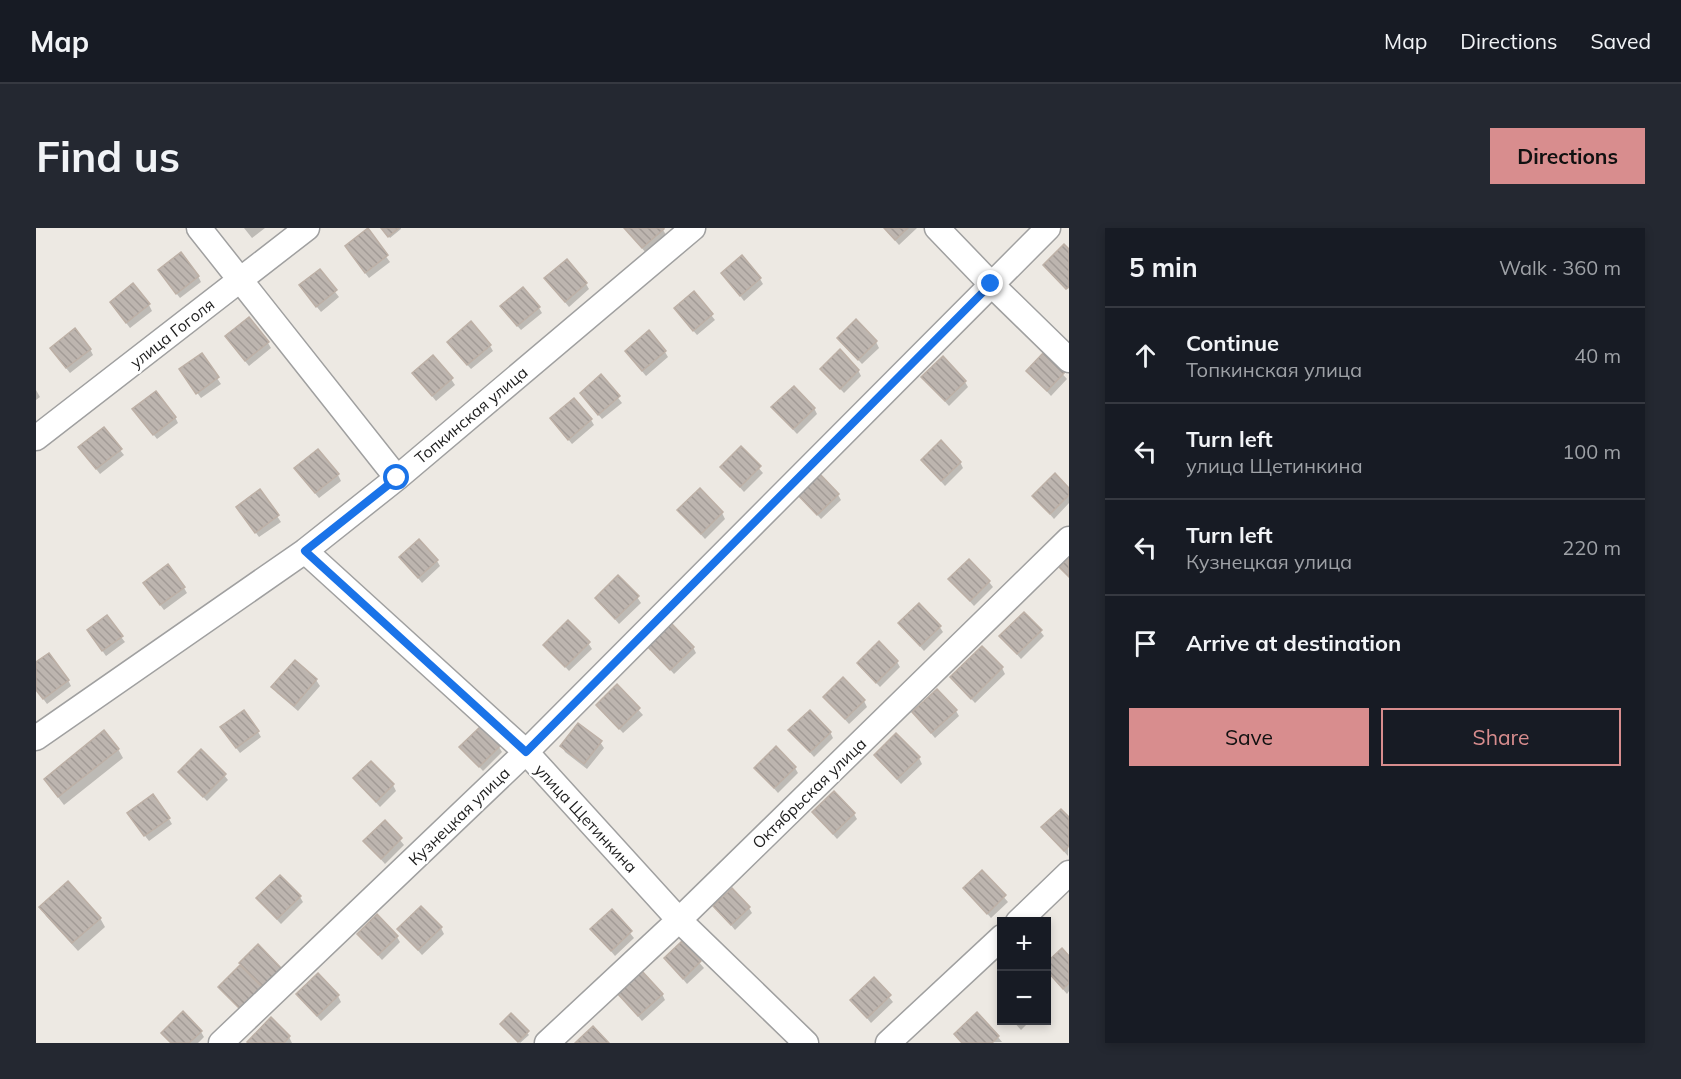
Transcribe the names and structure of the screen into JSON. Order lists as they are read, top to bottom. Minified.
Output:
{"streets":{"street":["улица Гоголя","Топкинская улица","Октябрьская улица","Кузнецкая улица","улица Щетинкина"]},"crossings":[["Топкинская улица","улица Щетинкина"],["Октябрьская улица","улица Щетинкина"],["Кузнецкая улица","улица Щетинкина"]],"page":{"header":"Map","nav":["Map","Directions","Saved"],"buttons":["Directions",["Save","Share"]],"title":"Find us","heading":["5 min","Walk · 360 m"],"list":[["Continue","Топкинская улица","40 m"],["Turn left","улица Щетинкина","100 m"],["Turn left","Кузнецкая улица","220 m"],"Arrive at destination"],"map_buttons":["+","−"]}}
